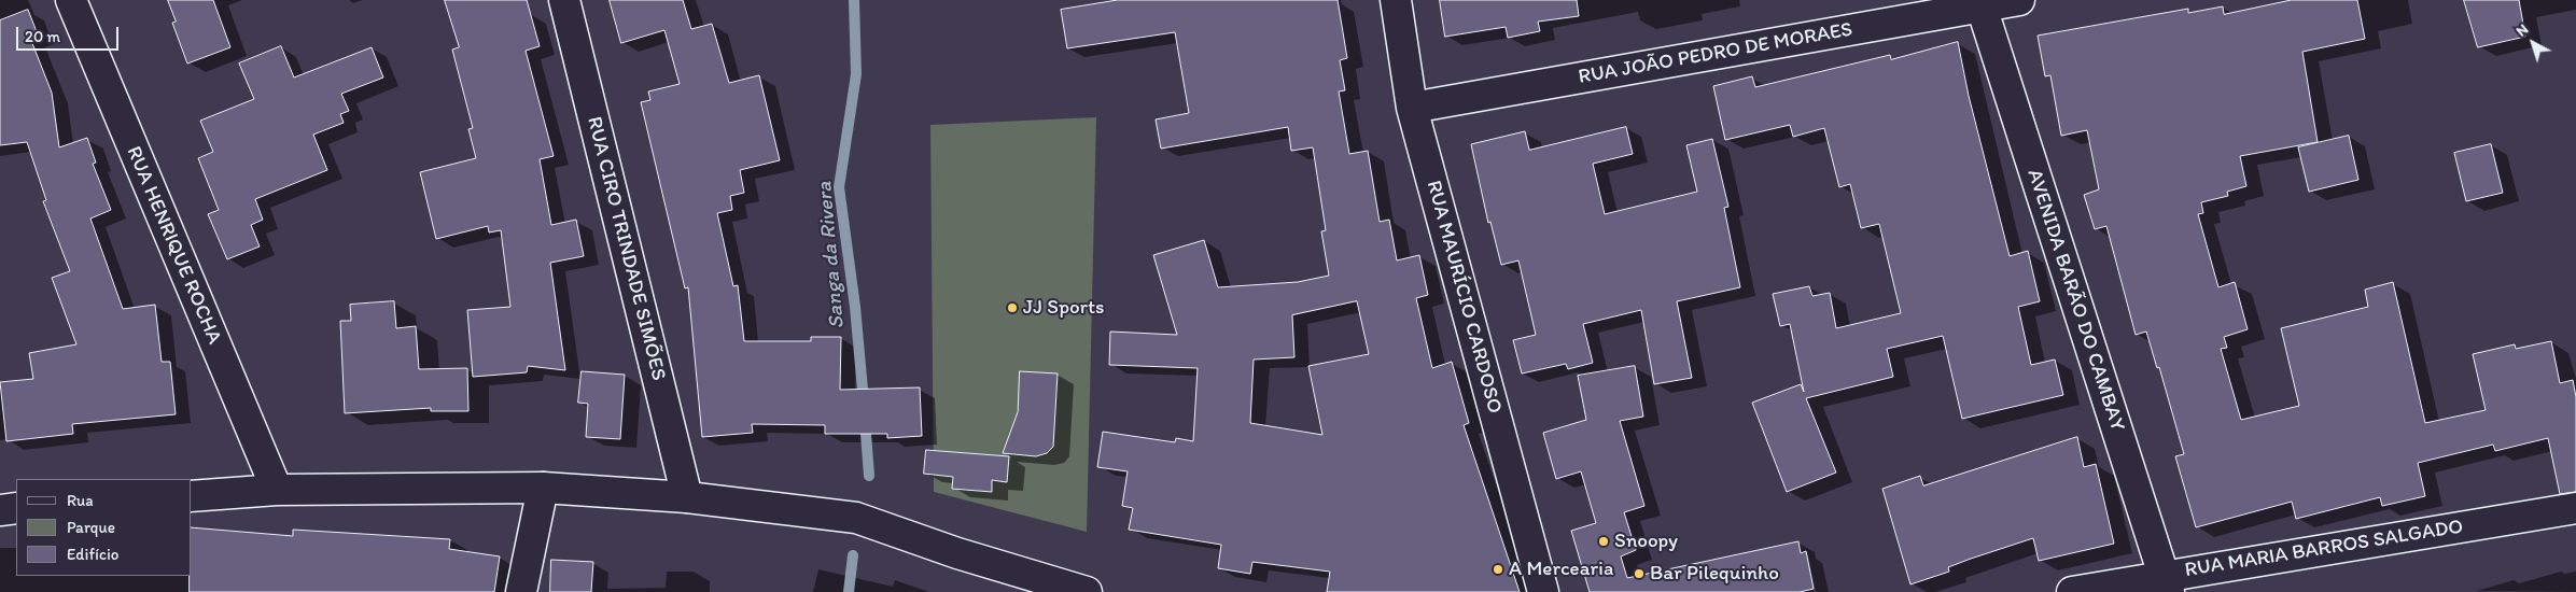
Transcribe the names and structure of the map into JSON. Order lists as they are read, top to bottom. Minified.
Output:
{"streets":{"street":["RUA JOÃO PEDRO DE MORAES","RUA HENRIQUE ROCHA","RUA CIRO TRINDADE SIMÕES","RUA MAURÍCIO CARDOSO","AVENIDA BARÃO DO CAMBAY","RUA MARIA BARROS SALGADO"]},"crossings":[["RUA JOÃO PEDRO DE MORAES","RUA MAURÍCIO CARDOSO"],["RUA JOÃO PEDRO DE MORAES","AVENIDA BARÃO DO CAMBAY"],["AVENIDA BARÃO DO CAMBAY","RUA MARIA BARROS SALGADO"]],"water":["Sanga da Rivera"],"places":["JJ Sports","Snoopy","A Mercearia","Bar Pilequinho"],"legend":["Rua","Parque","Edifício"],"scale_bar":"20 m","north":"top left"}
